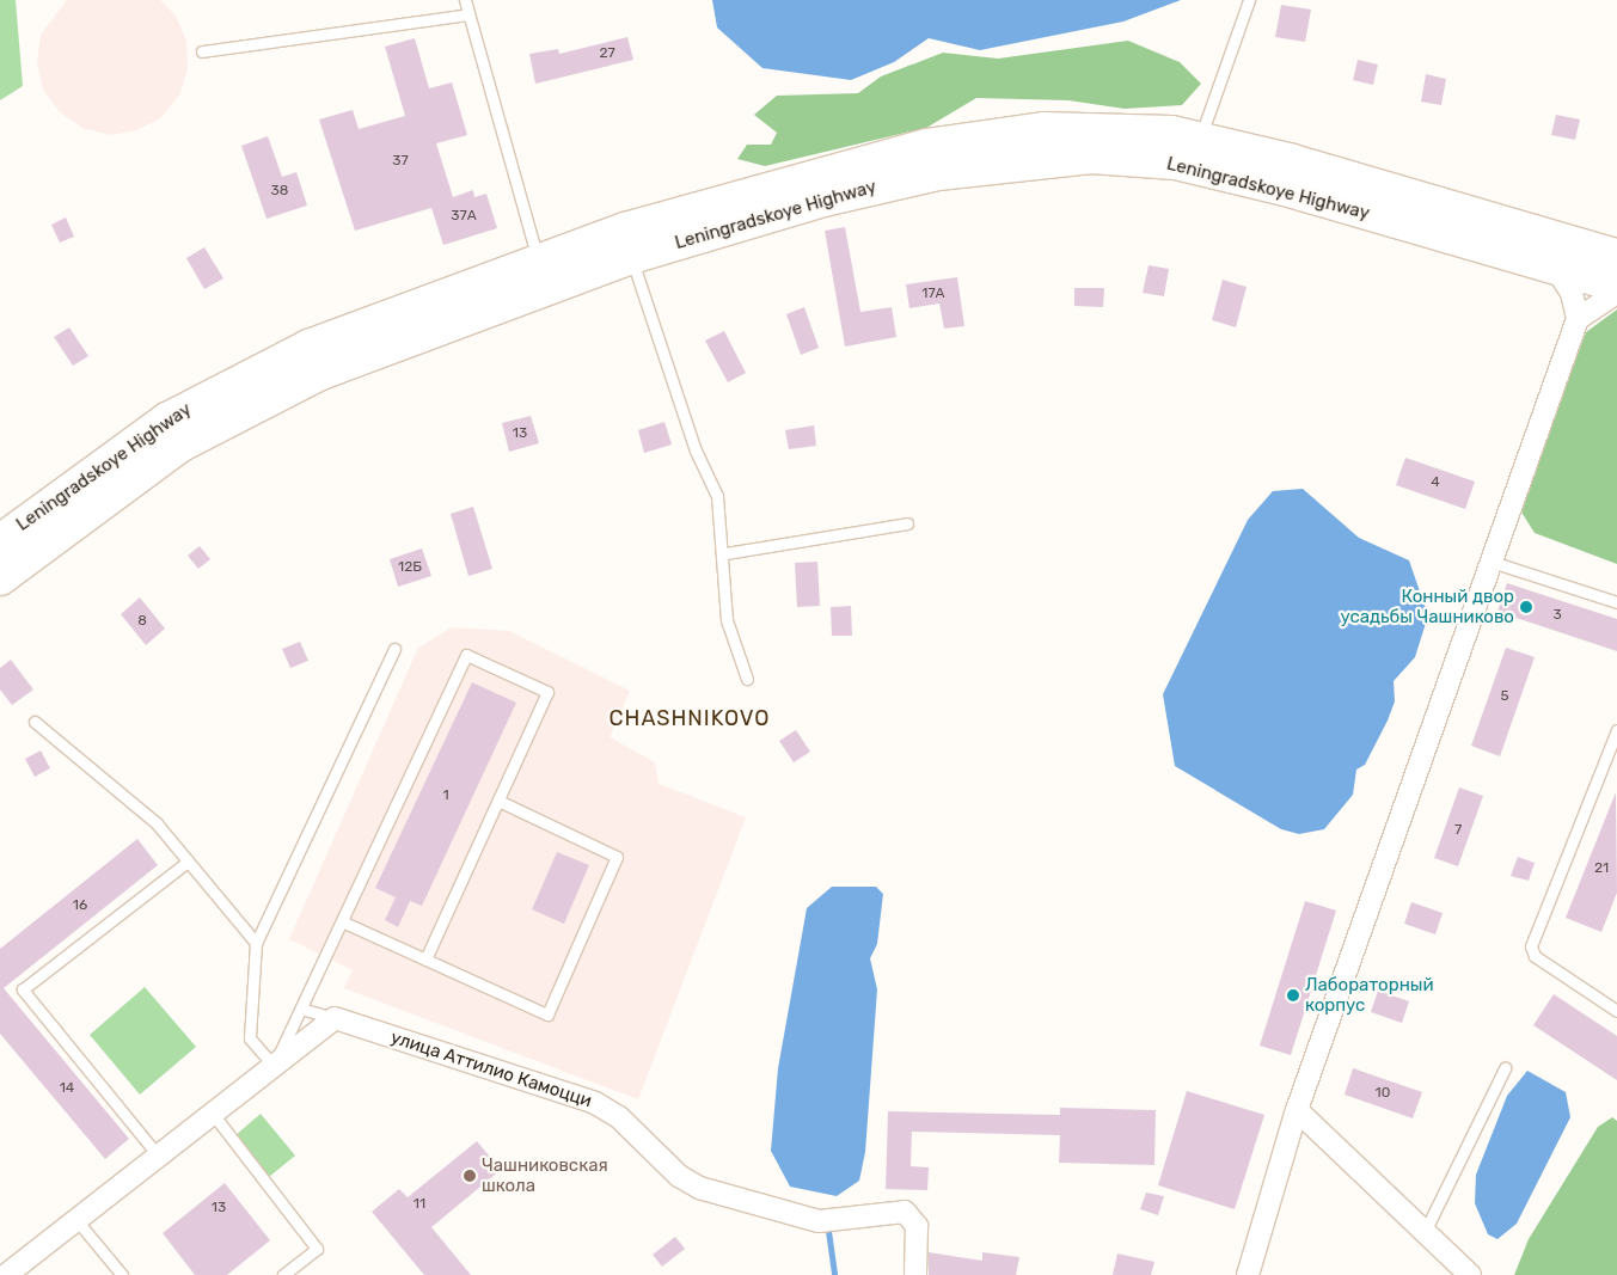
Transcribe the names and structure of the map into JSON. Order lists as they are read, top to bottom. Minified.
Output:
{"streets":{"highway":["Leningradskoye Highway"],"street":["улица Аттилио Камоцци"]},"districts":["CHASHNIKOVO"],"places":["Конный двор усадьбы Чашниково","Лабораторный корпус","Чашниковская школа"],"house_numbers":["27","37","38","37А","17А","13","4","12Б","3","8","5","1","7","21","16","14","10","11","13"]}
